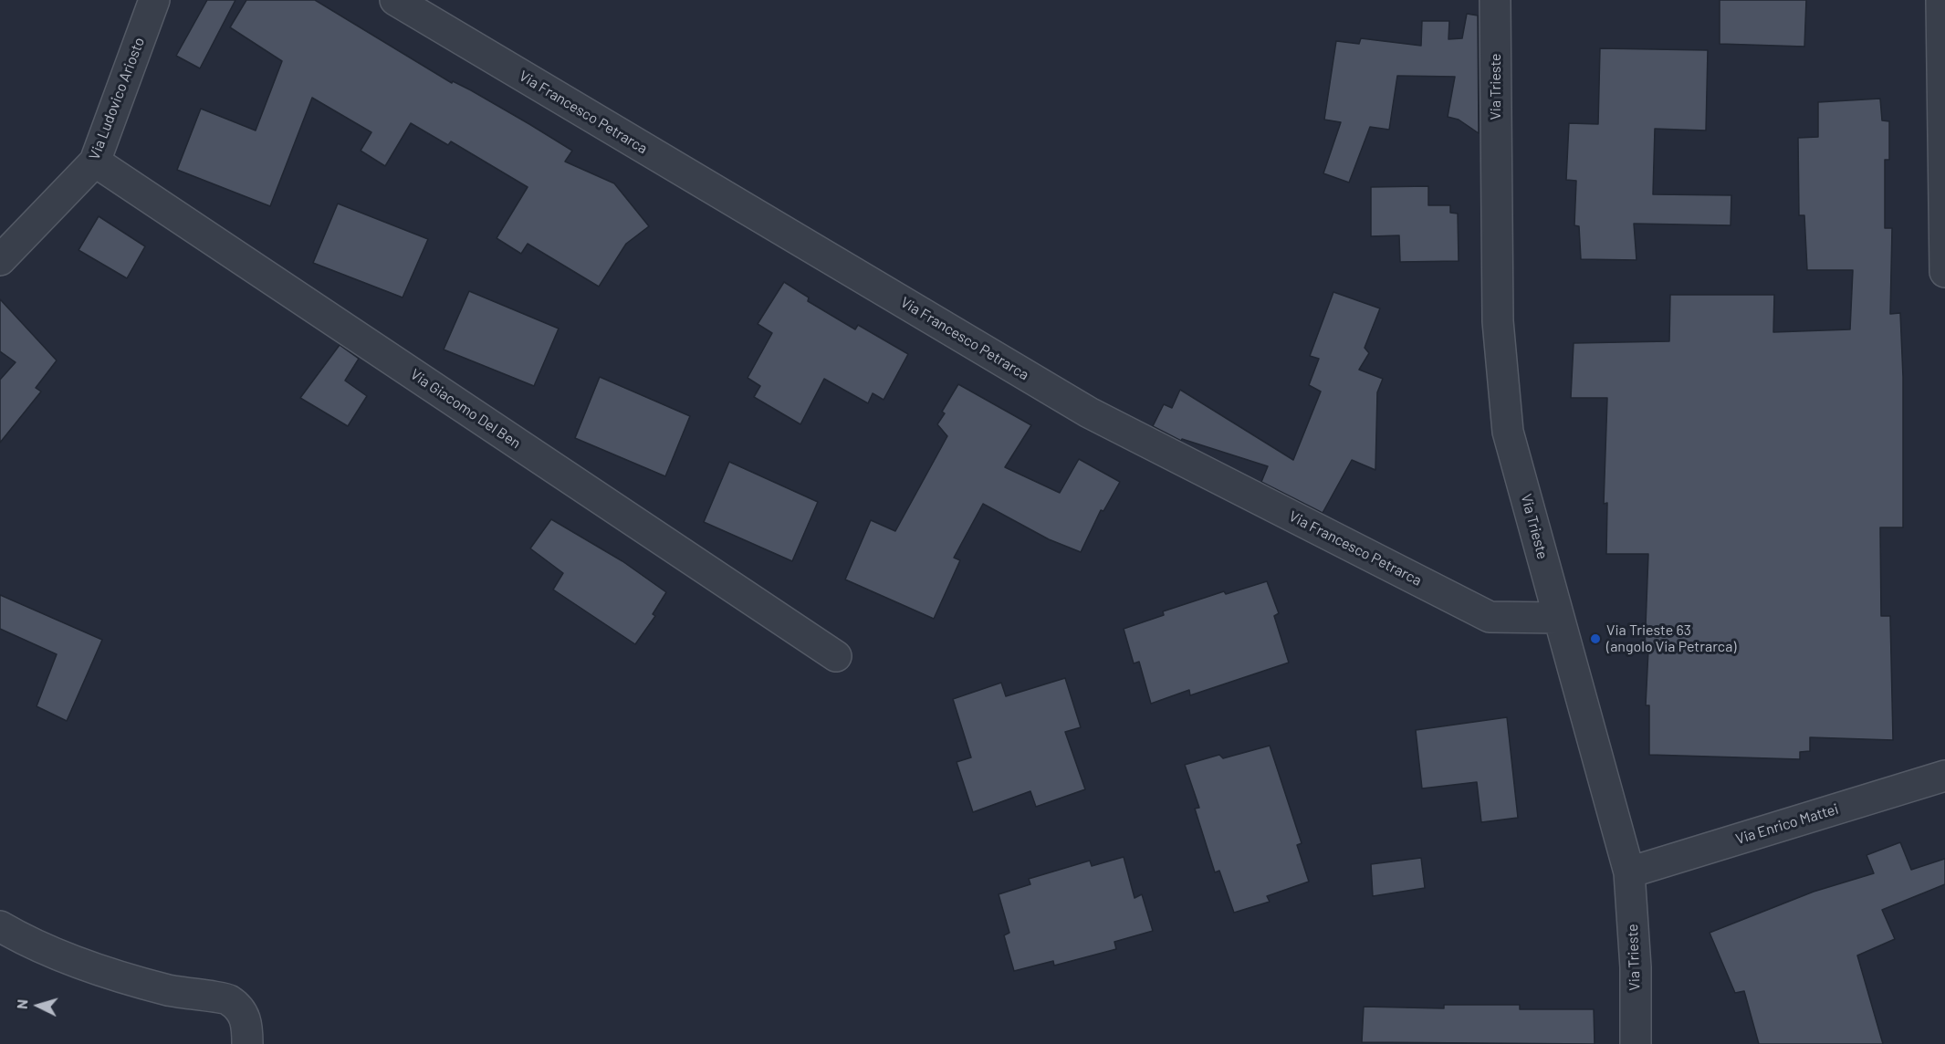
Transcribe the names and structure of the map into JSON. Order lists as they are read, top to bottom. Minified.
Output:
{"streets":{"street":["Via Trieste","Via Ludovico Ariosto","Via Francesco Petrarca","Via Giacomo Del Ben","Via Enrico Mattei"]},"crossings":[["Via Trieste","Via Francesco Petrarca"],["Via Trieste","Via Enrico Mattei"],["Via Ludovico Ariosto","Via Giacomo Del Ben"]],"places":["Via Trieste 63 (angolo Via Petrarca)"],"north":"left"}
